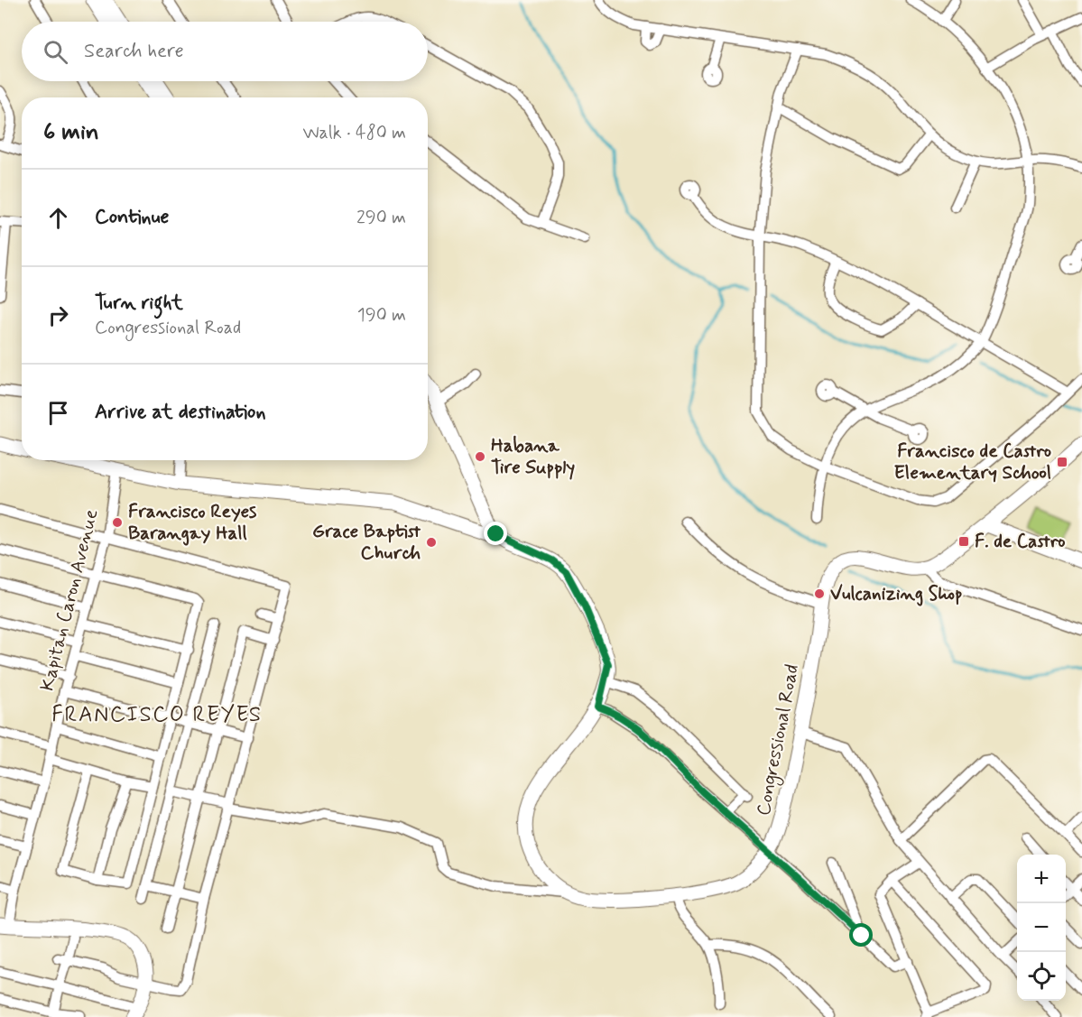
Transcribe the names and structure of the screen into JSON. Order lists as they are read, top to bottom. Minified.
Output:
{"streets":{"main road":["Congressional Road"],"street":["Kapitan Caron Avenue"]},"crossings":[["Kapitan Caron Avenue","Congressional Road"]],"districts":["FRANCISCO REYES"],"places":{"other":["Habana Tire Supply","Francisco Reyes Barangay Hall","Grace Baptist Church","Vulcanizing Shop"],"transit":["Francisco de Castro Elementary School","F. de Castro"]},"page":{"search":"Search here","heading":["6 min","Walk · 480 m"],"list":[["Continue","290 m"],["Turn right","Congressional Road","190 m"],"Arrive at destination"],"map_buttons":["+","−"]}}
